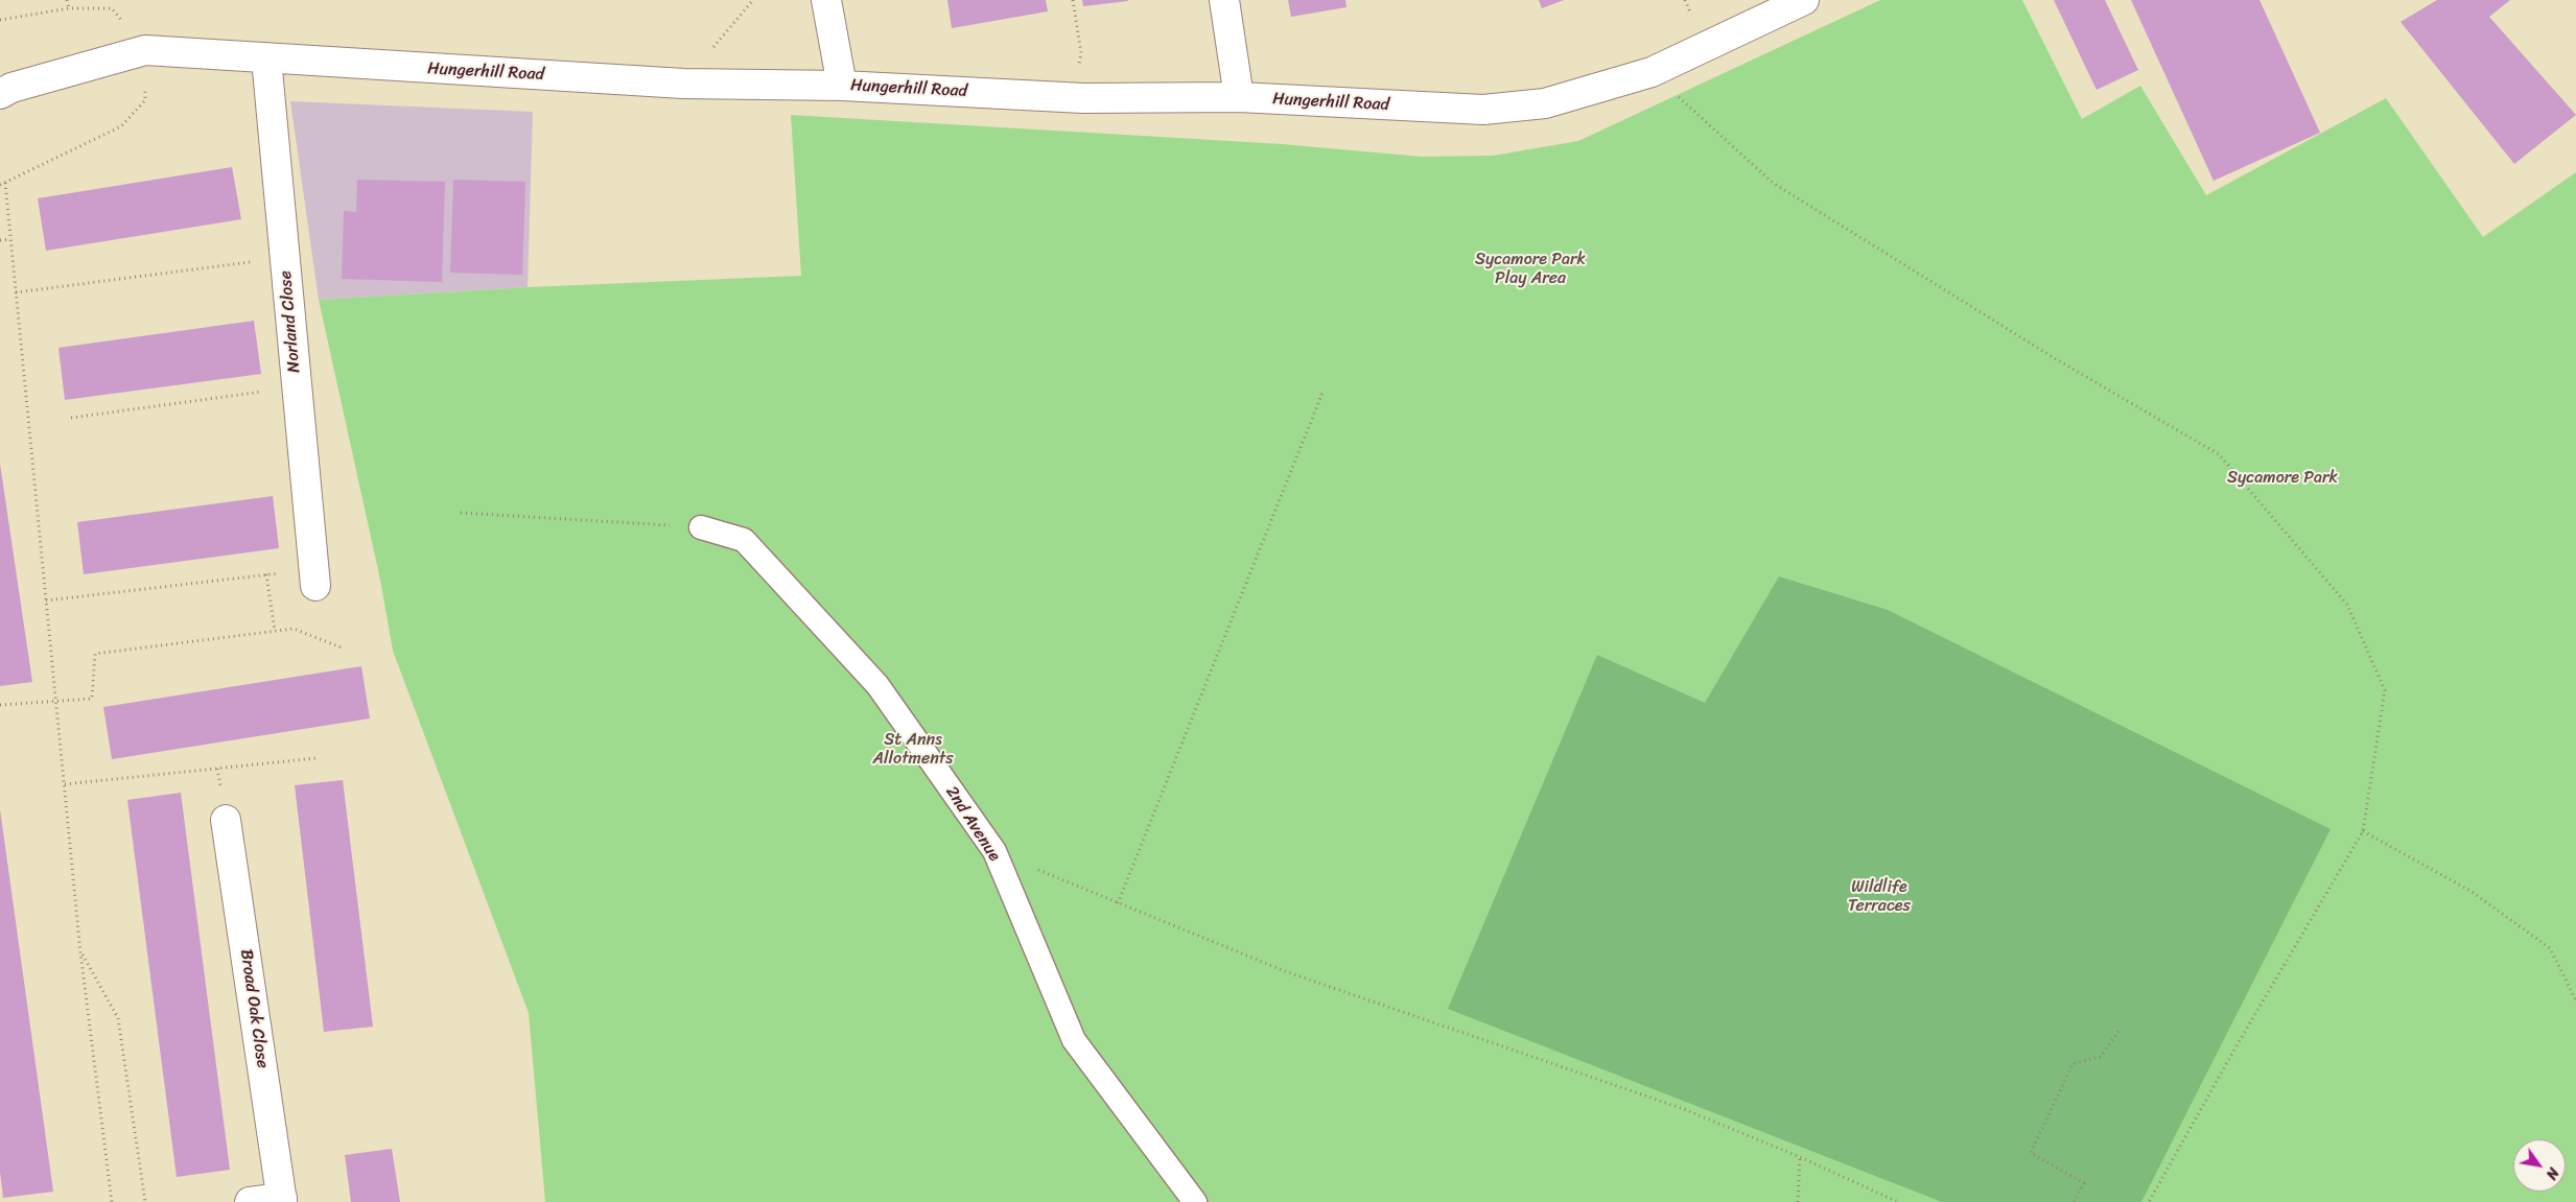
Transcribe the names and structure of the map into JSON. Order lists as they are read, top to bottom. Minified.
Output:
{"streets":{"street":["Hungerhill Road","Norland Close","Broad Oak Close"],"lane":["2nd Avenue"]},"crossings":[["Hungerhill Road","Norland Close"]],"parks":["Sycamore Park Play Area","Sycamore Park","St Anns Allotments","Wildlife Terraces"],"north":"bottom right"}
